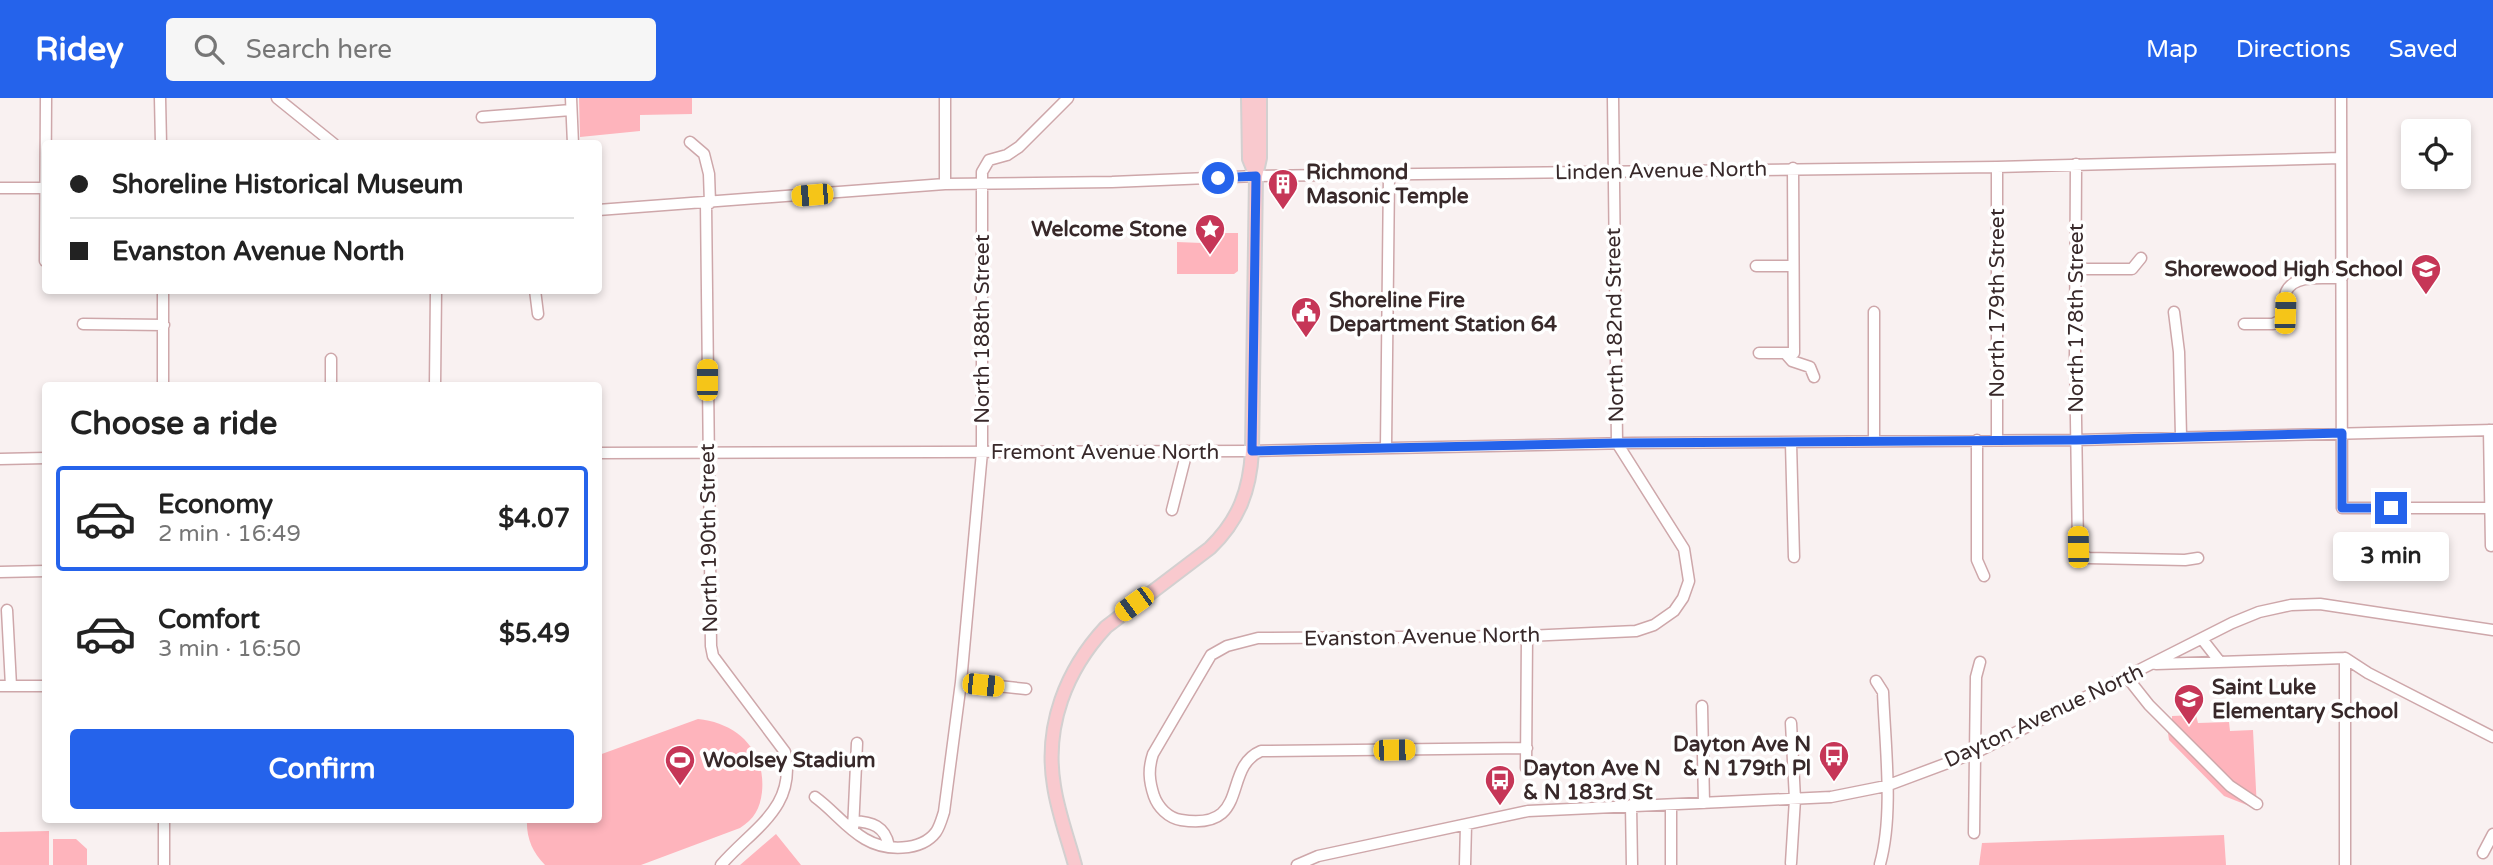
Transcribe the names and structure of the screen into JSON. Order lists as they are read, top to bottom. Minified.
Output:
{"streets":{"street":["Linden Avenue North","North 179th Street","North 178th Street","North 182nd Street","North 188th Street","Fremont Avenue North","North 190th Street","Evanston Avenue North","Dayton Avenue North"]},"crossings":[["Linden Avenue North","North 179th Street"],["Linden Avenue North","North 178th Street"],["Linden Avenue North","North 182nd Street"],["Linden Avenue North","North 188th Street"],["Linden Avenue North","North 190th Street"],["North 179th Street","Fremont Avenue North"],["North 178th Street","Fremont Avenue North"],["North 182nd Street","Fremont Avenue North"],["North 182nd Street","Evanston Avenue North"],["North 188th Street","Fremont Avenue North"],["Fremont Avenue North","North 190th Street"]],"places":{"building":["Richmond Masonic Temple"],"place":["Welcome Stone"],"school or university":["Shorewood High School","Saint Luke Elementary School"],"public building":["Shoreline Fire Department Station 64"],"bus stop":["Dayton Ave N & N 179th Pl","Dayton Ave N & N 183rd St"],"sports":["Woolsey Stadium"]},"page":{"header":"Ridey","search":"Search here","nav":["Map","Directions","Saved"],"banner":["Shoreline Historical Museum","Evanston Avenue North"],"heading":"Choose a ride","list":[{"name":"Economy","note":"2 min · 16:49","value":"$4.07"},{"name":"Comfort","note":"3 min · 16:50","value":"$5.49"}],"bubble":"3 min","buttons":"Confirm"}}
